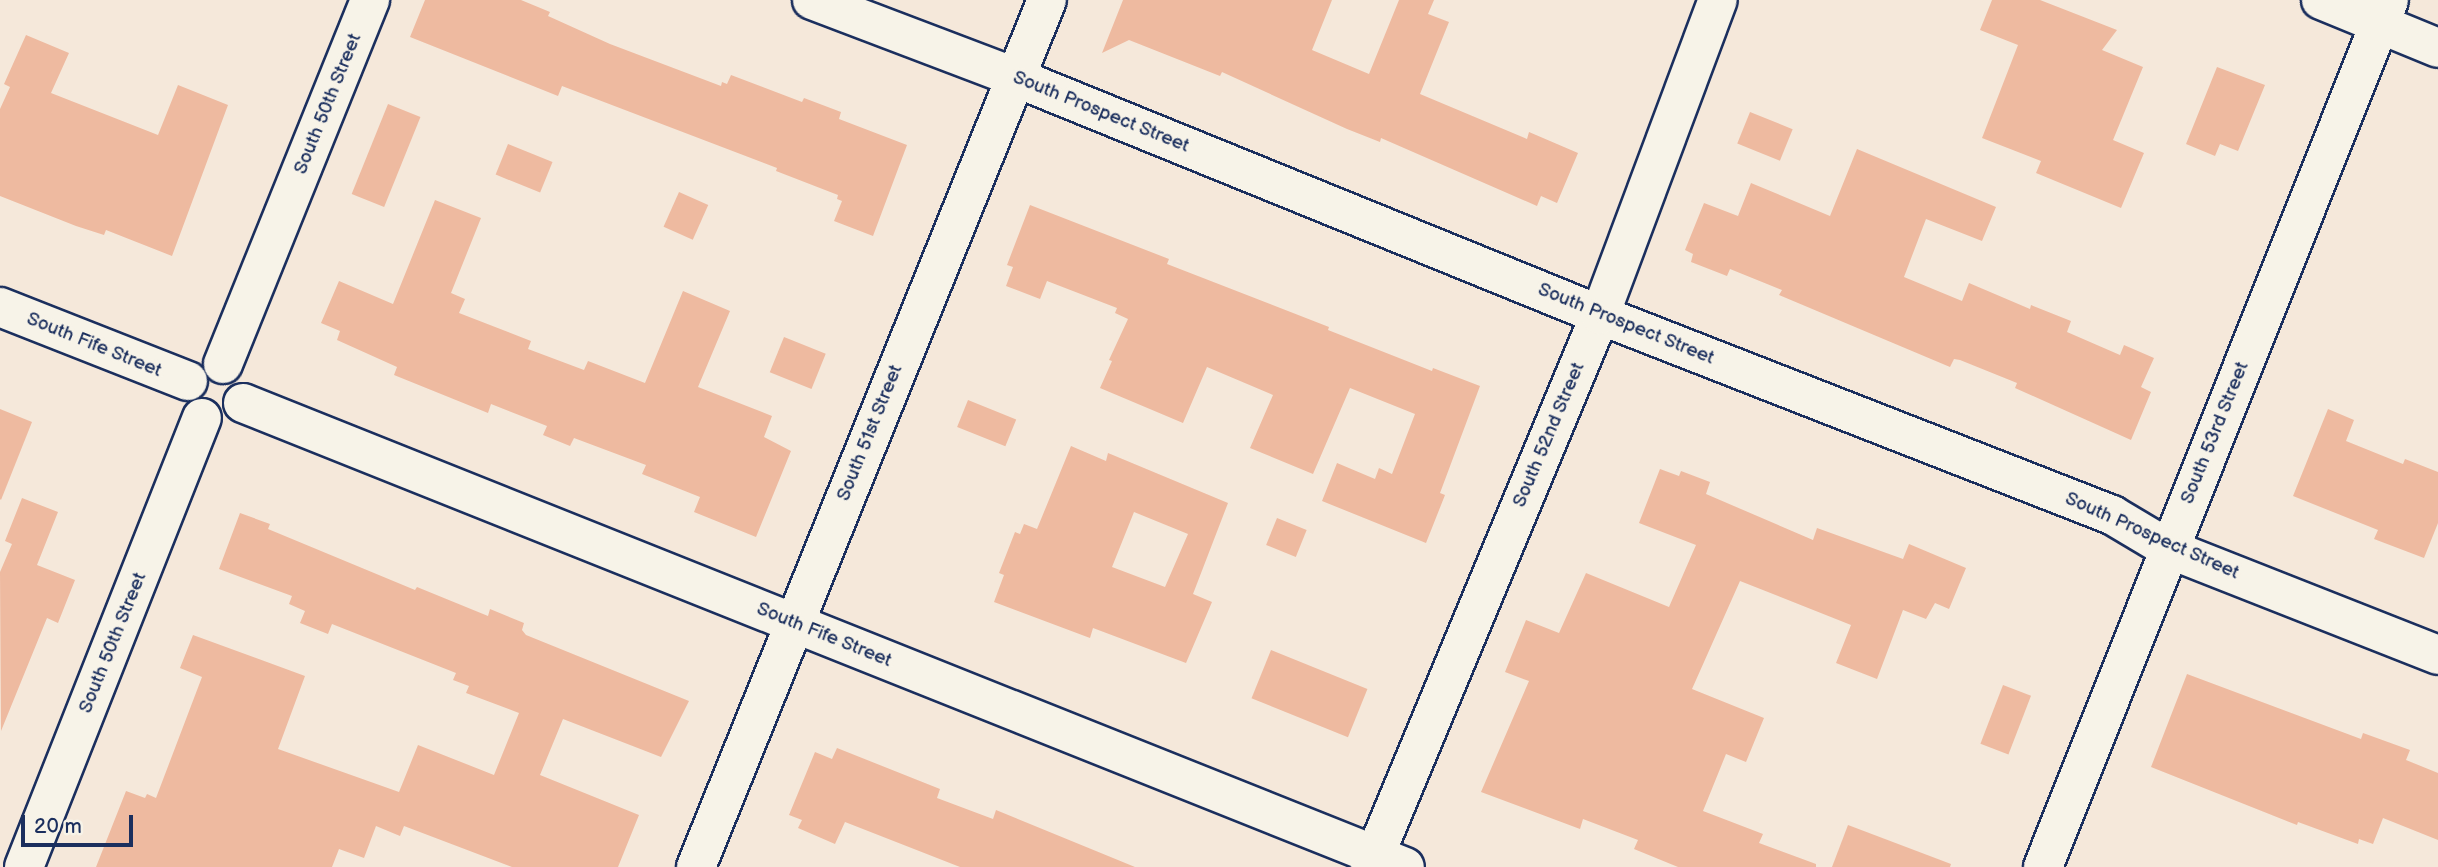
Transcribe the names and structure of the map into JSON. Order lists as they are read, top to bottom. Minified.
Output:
{"streets":{"street":["South 50th Street","South Prospect Street","South Fife Street","South 51st Street","South 53rd Street","South 52nd Street"]},"crossings":[["South 50th Street","South Fife Street"],["South Prospect Street","South 51st Street"],["South Prospect Street","South 53rd Street"],["South Prospect Street","South 52nd Street"],["South Fife Street","South 51st Street"],["South Fife Street","South 52nd Street"]],"scale_bar":"20 m"}
